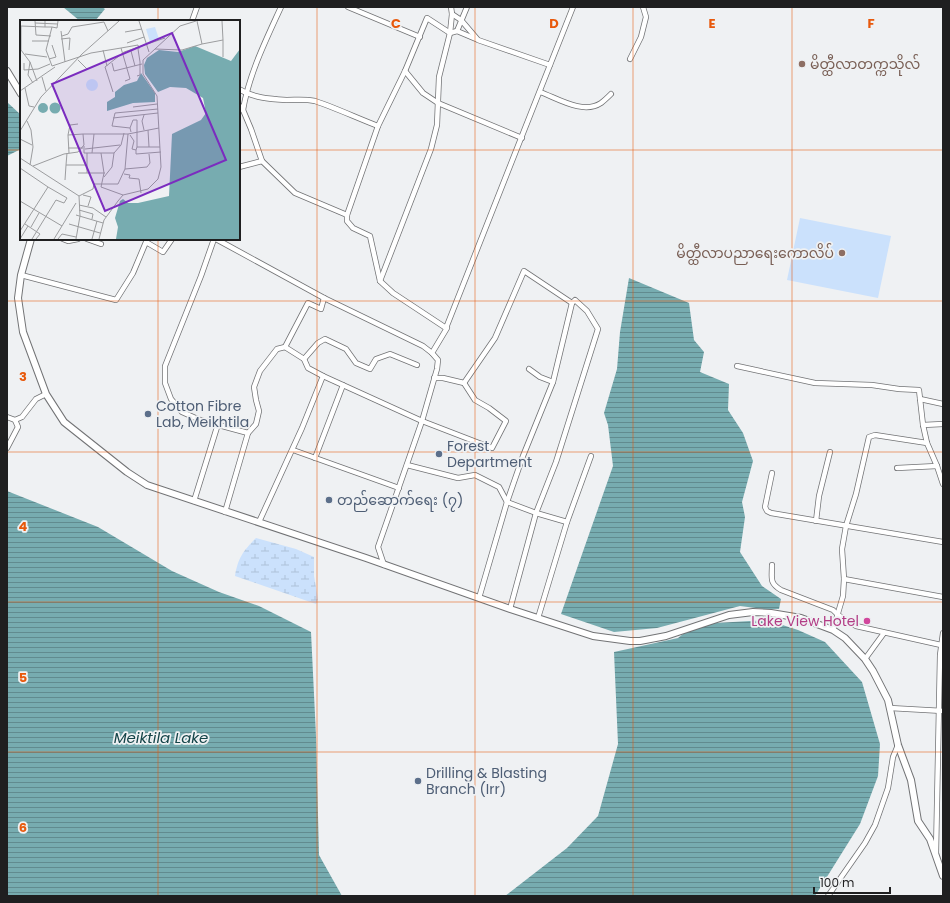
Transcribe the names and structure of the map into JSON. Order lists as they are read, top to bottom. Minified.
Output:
{"water":["Meiktila Lake"],"places":["မိတ္ထီလာတက္ကသိုလ်","မိတ္ထီလာပညာရေးကောလိပ်","Cotton Fibre Lab, Meikhtila","Forest Department","တည်ဆောက်ရေး (၇)","Lake View Hotel","Drilling & Blasting Branch (Irr)"],"scale_bar":"100 m","grid":{"columns":["C","D","E","F"],"rows":["3","4","5","6"]}}
